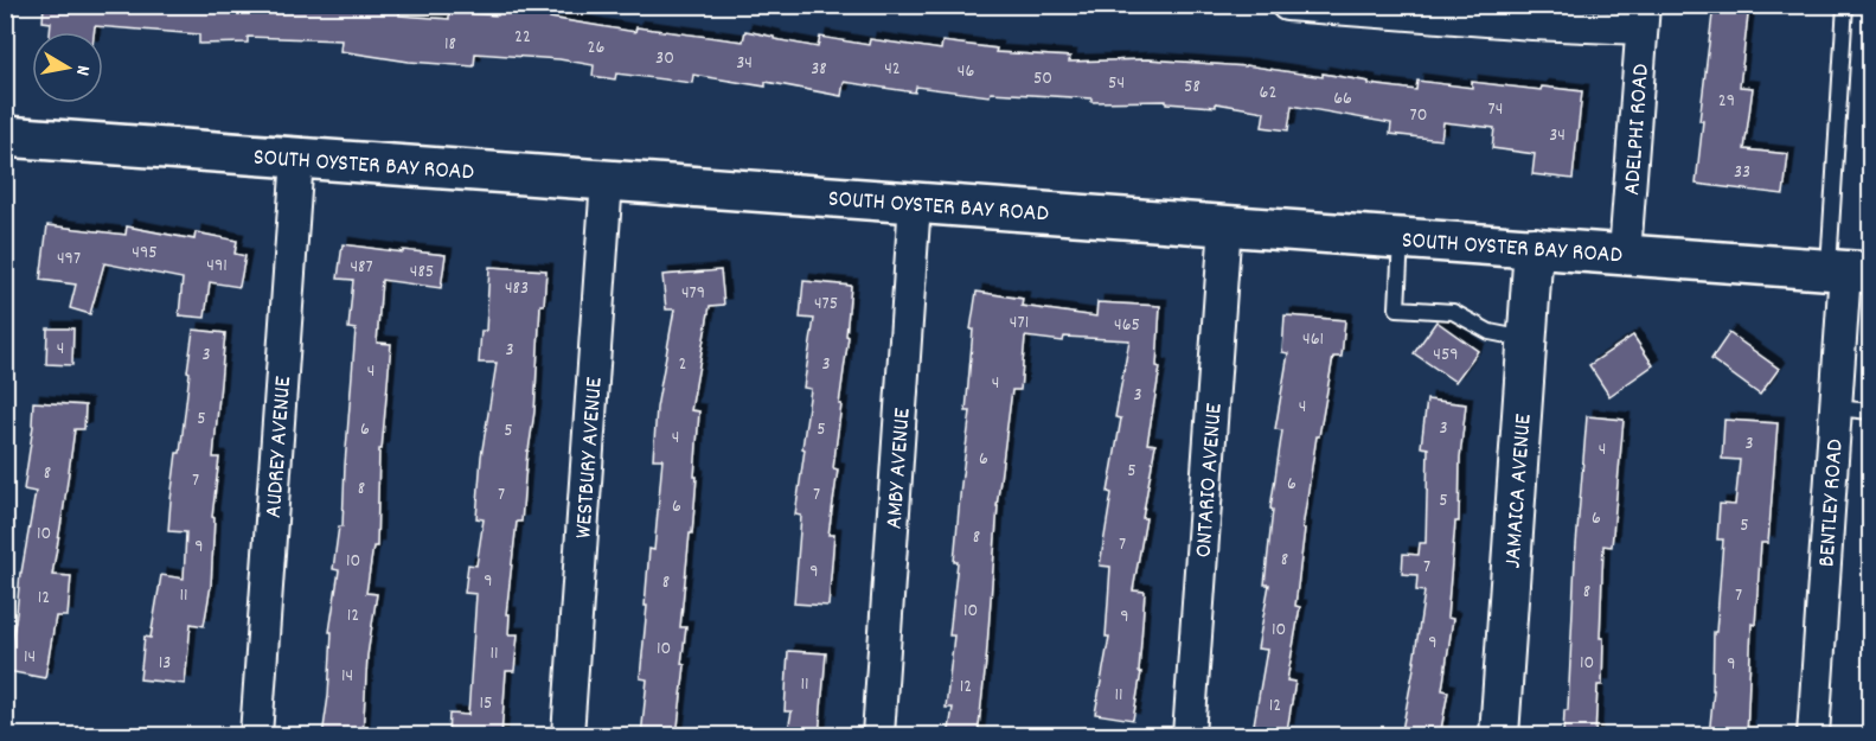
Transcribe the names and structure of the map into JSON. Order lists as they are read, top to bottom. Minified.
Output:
{"streets":{"main road":["SOUTH OYSTER BAY ROAD"],"street":["ADELPHI ROAD","AUDREY AVENUE","WESTBURY AVENUE","AMBY AVENUE","ONTARIO AVENUE","JAMAICA AVENUE","BENTLEY ROAD"]},"crossings":[["ADELPHI ROAD","SOUTH OYSTER BAY ROAD"],["SOUTH OYSTER BAY ROAD","AUDREY AVENUE"],["SOUTH OYSTER BAY ROAD","WESTBURY AVENUE"],["SOUTH OYSTER BAY ROAD","AMBY AVENUE"],["SOUTH OYSTER BAY ROAD","ONTARIO AVENUE"],["SOUTH OYSTER BAY ROAD","JAMAICA AVENUE"],["SOUTH OYSTER BAY ROAD","BENTLEY ROAD"]],"house_numbers":["22","18","26","30","34","38","42","46","50","54","58","62","66","29","74","70","34","33","495","497","491","487","485","483","479","475","471","465","461","4","3","3","459","2","3","4","4","3","4","5","3","6","5","5","4","3","4","6","5","8","7","6","8","7","7","5","6","6","5","10","8","7","9","8","10","7","9","9","8","8","11","7","12","10","12","9","10","9","10","11","14","13","10","9","14","11","12","11","15","12"],"north":"right"}
